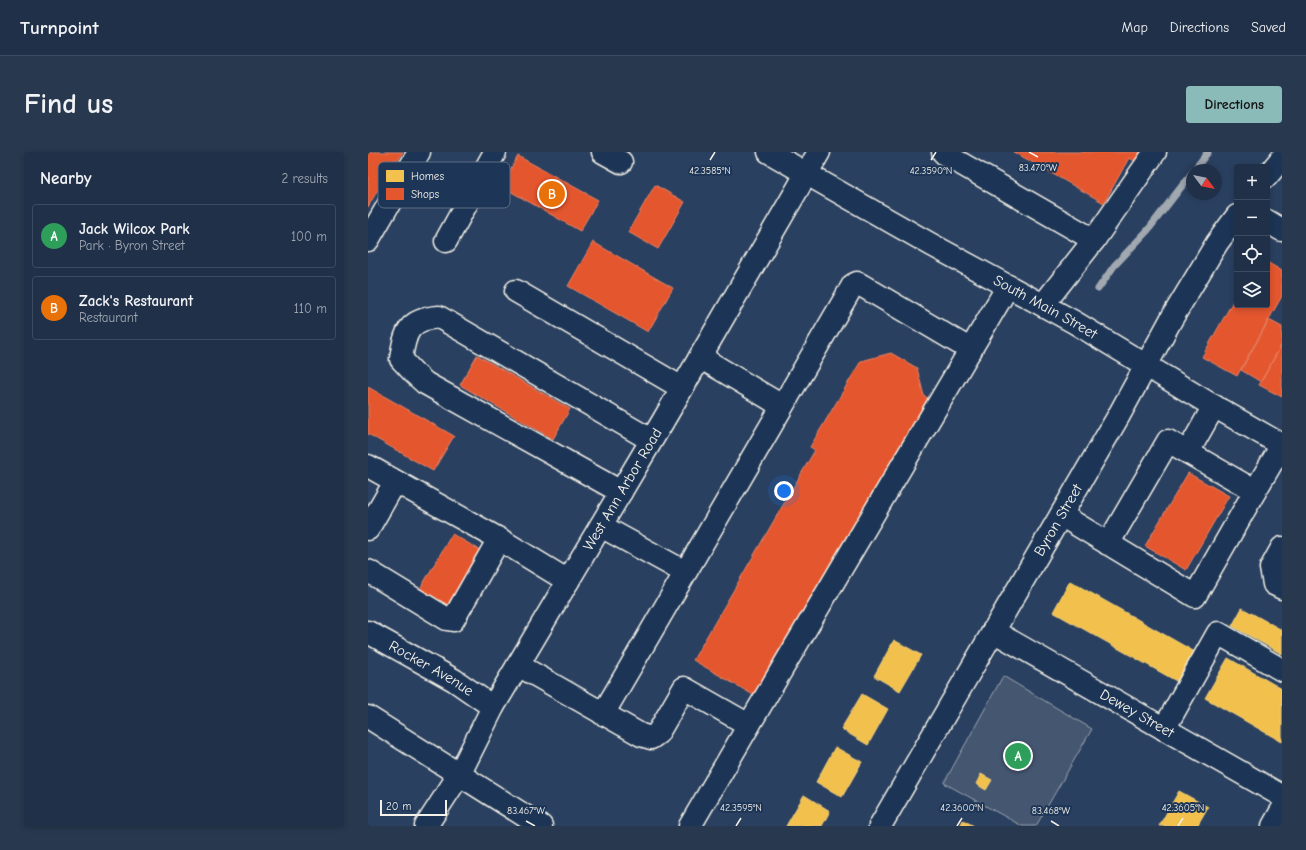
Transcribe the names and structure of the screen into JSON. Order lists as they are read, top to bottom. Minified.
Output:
{"streets":{"main road":["South Main Street","West Ann Arbor Road","Byron Street","Rocker Avenue","Dewey Street"]},"crossings":[["South Main Street","West Ann Arbor Road"],["South Main Street","Byron Street"],["West Ann Arbor Road","Rocker Avenue"],["Byron Street","Dewey Street"]],"legend":["Homes","Shops"],"scale_bar":"20 m","north":"bottom right","page":{"header":"Turnpoint","nav":["Map","Directions","Saved"],"buttons":"Directions","title":"Find us","heading":["Nearby","2 results"],"map_buttons":["+","−"],"pins":["B","A"],"list":[{"mark":"A","name":"Jack Wilcox Park","note":"Park · Byron Street","value":"100 m"},{"mark":"B","name":"Zack's Restaurant","note":"Restaurant","value":"110 m"}],"scale":"20 m"},"coordinates":["83.470°W","42.3585°N","42.3590°N","42.3595°N","42.3600°N","42.3605°N","83.467°W","83.468°W"]}
